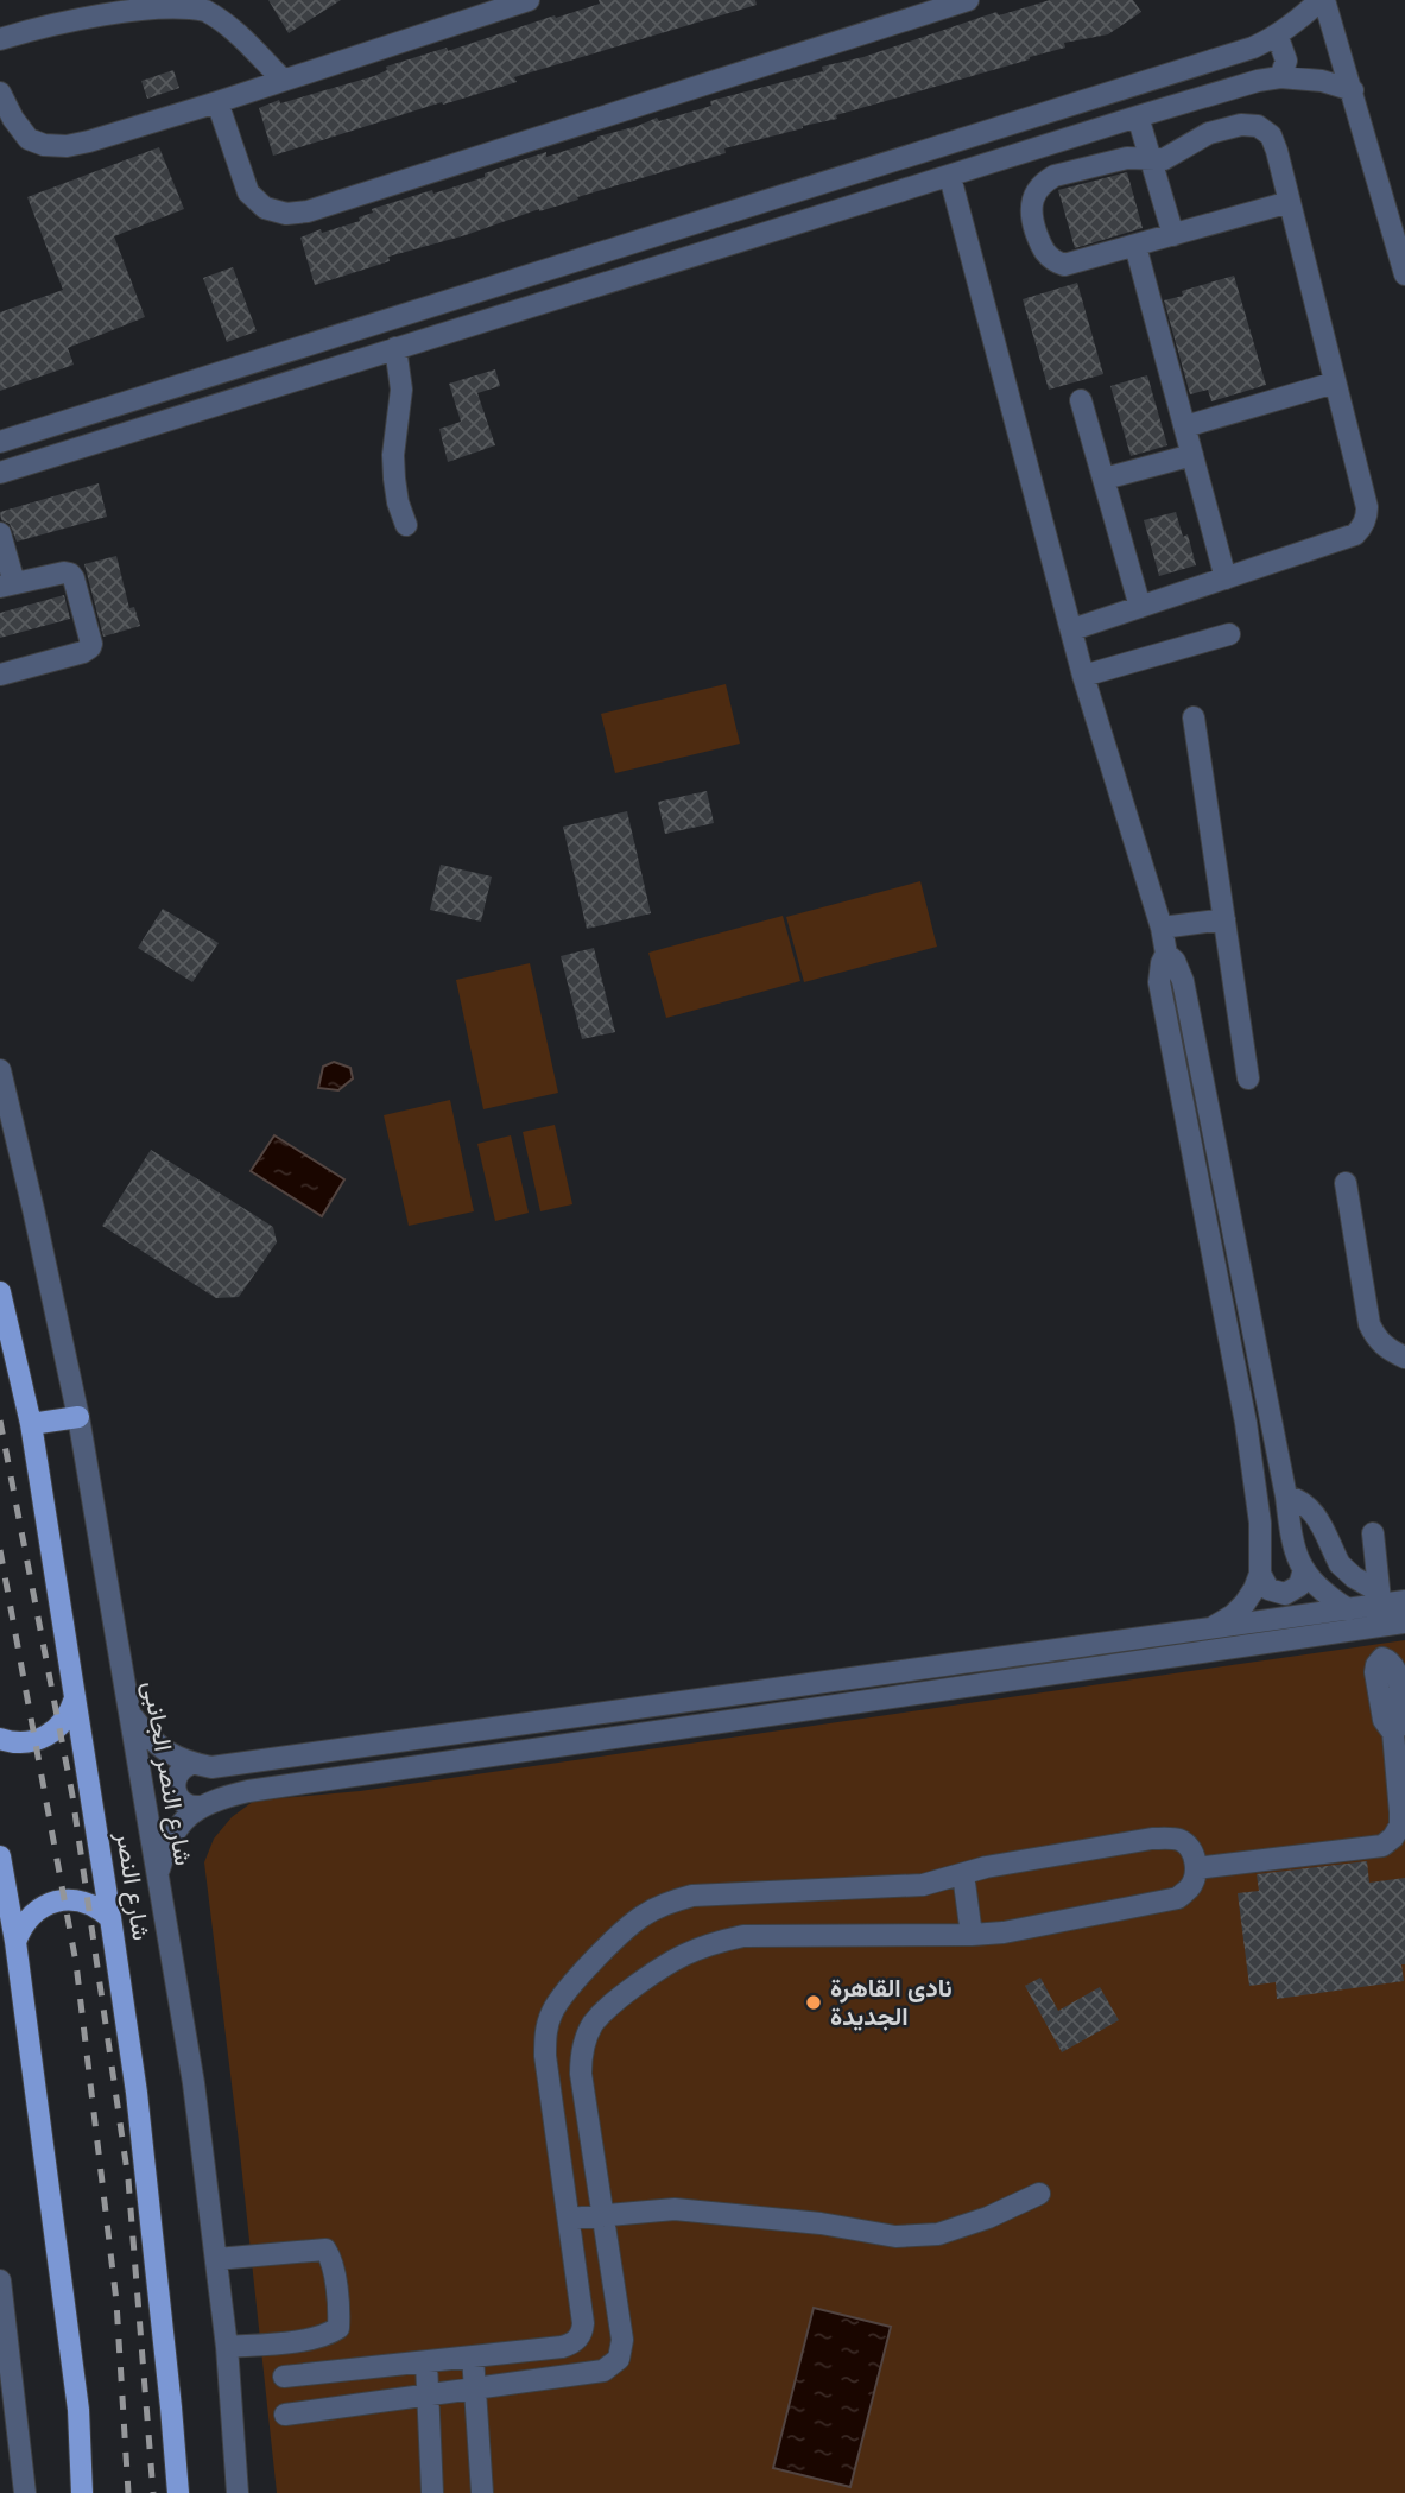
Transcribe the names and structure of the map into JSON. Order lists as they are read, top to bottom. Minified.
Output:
{"streets":{"main road":["شارع النصر"],"street":["شارع النصر الجانبى"]},"places":["نادى القاهرة الجديدة"]}
